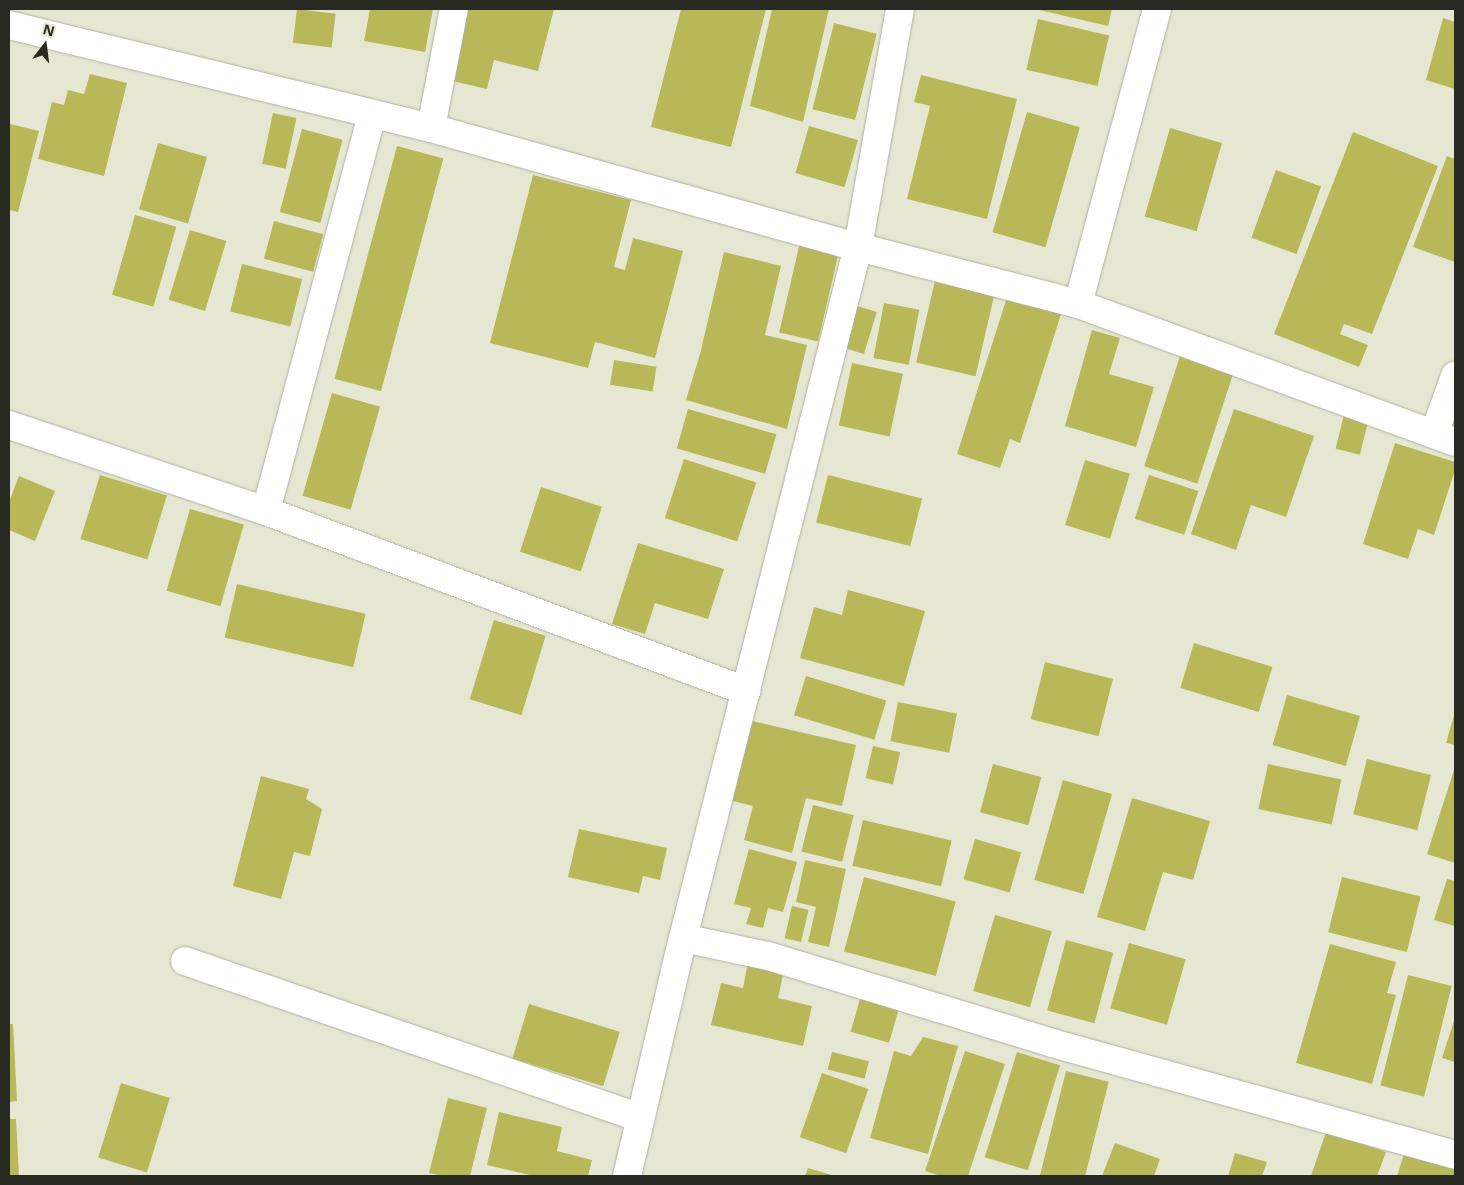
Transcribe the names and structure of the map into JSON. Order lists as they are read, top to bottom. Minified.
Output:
{"north":"top"}
